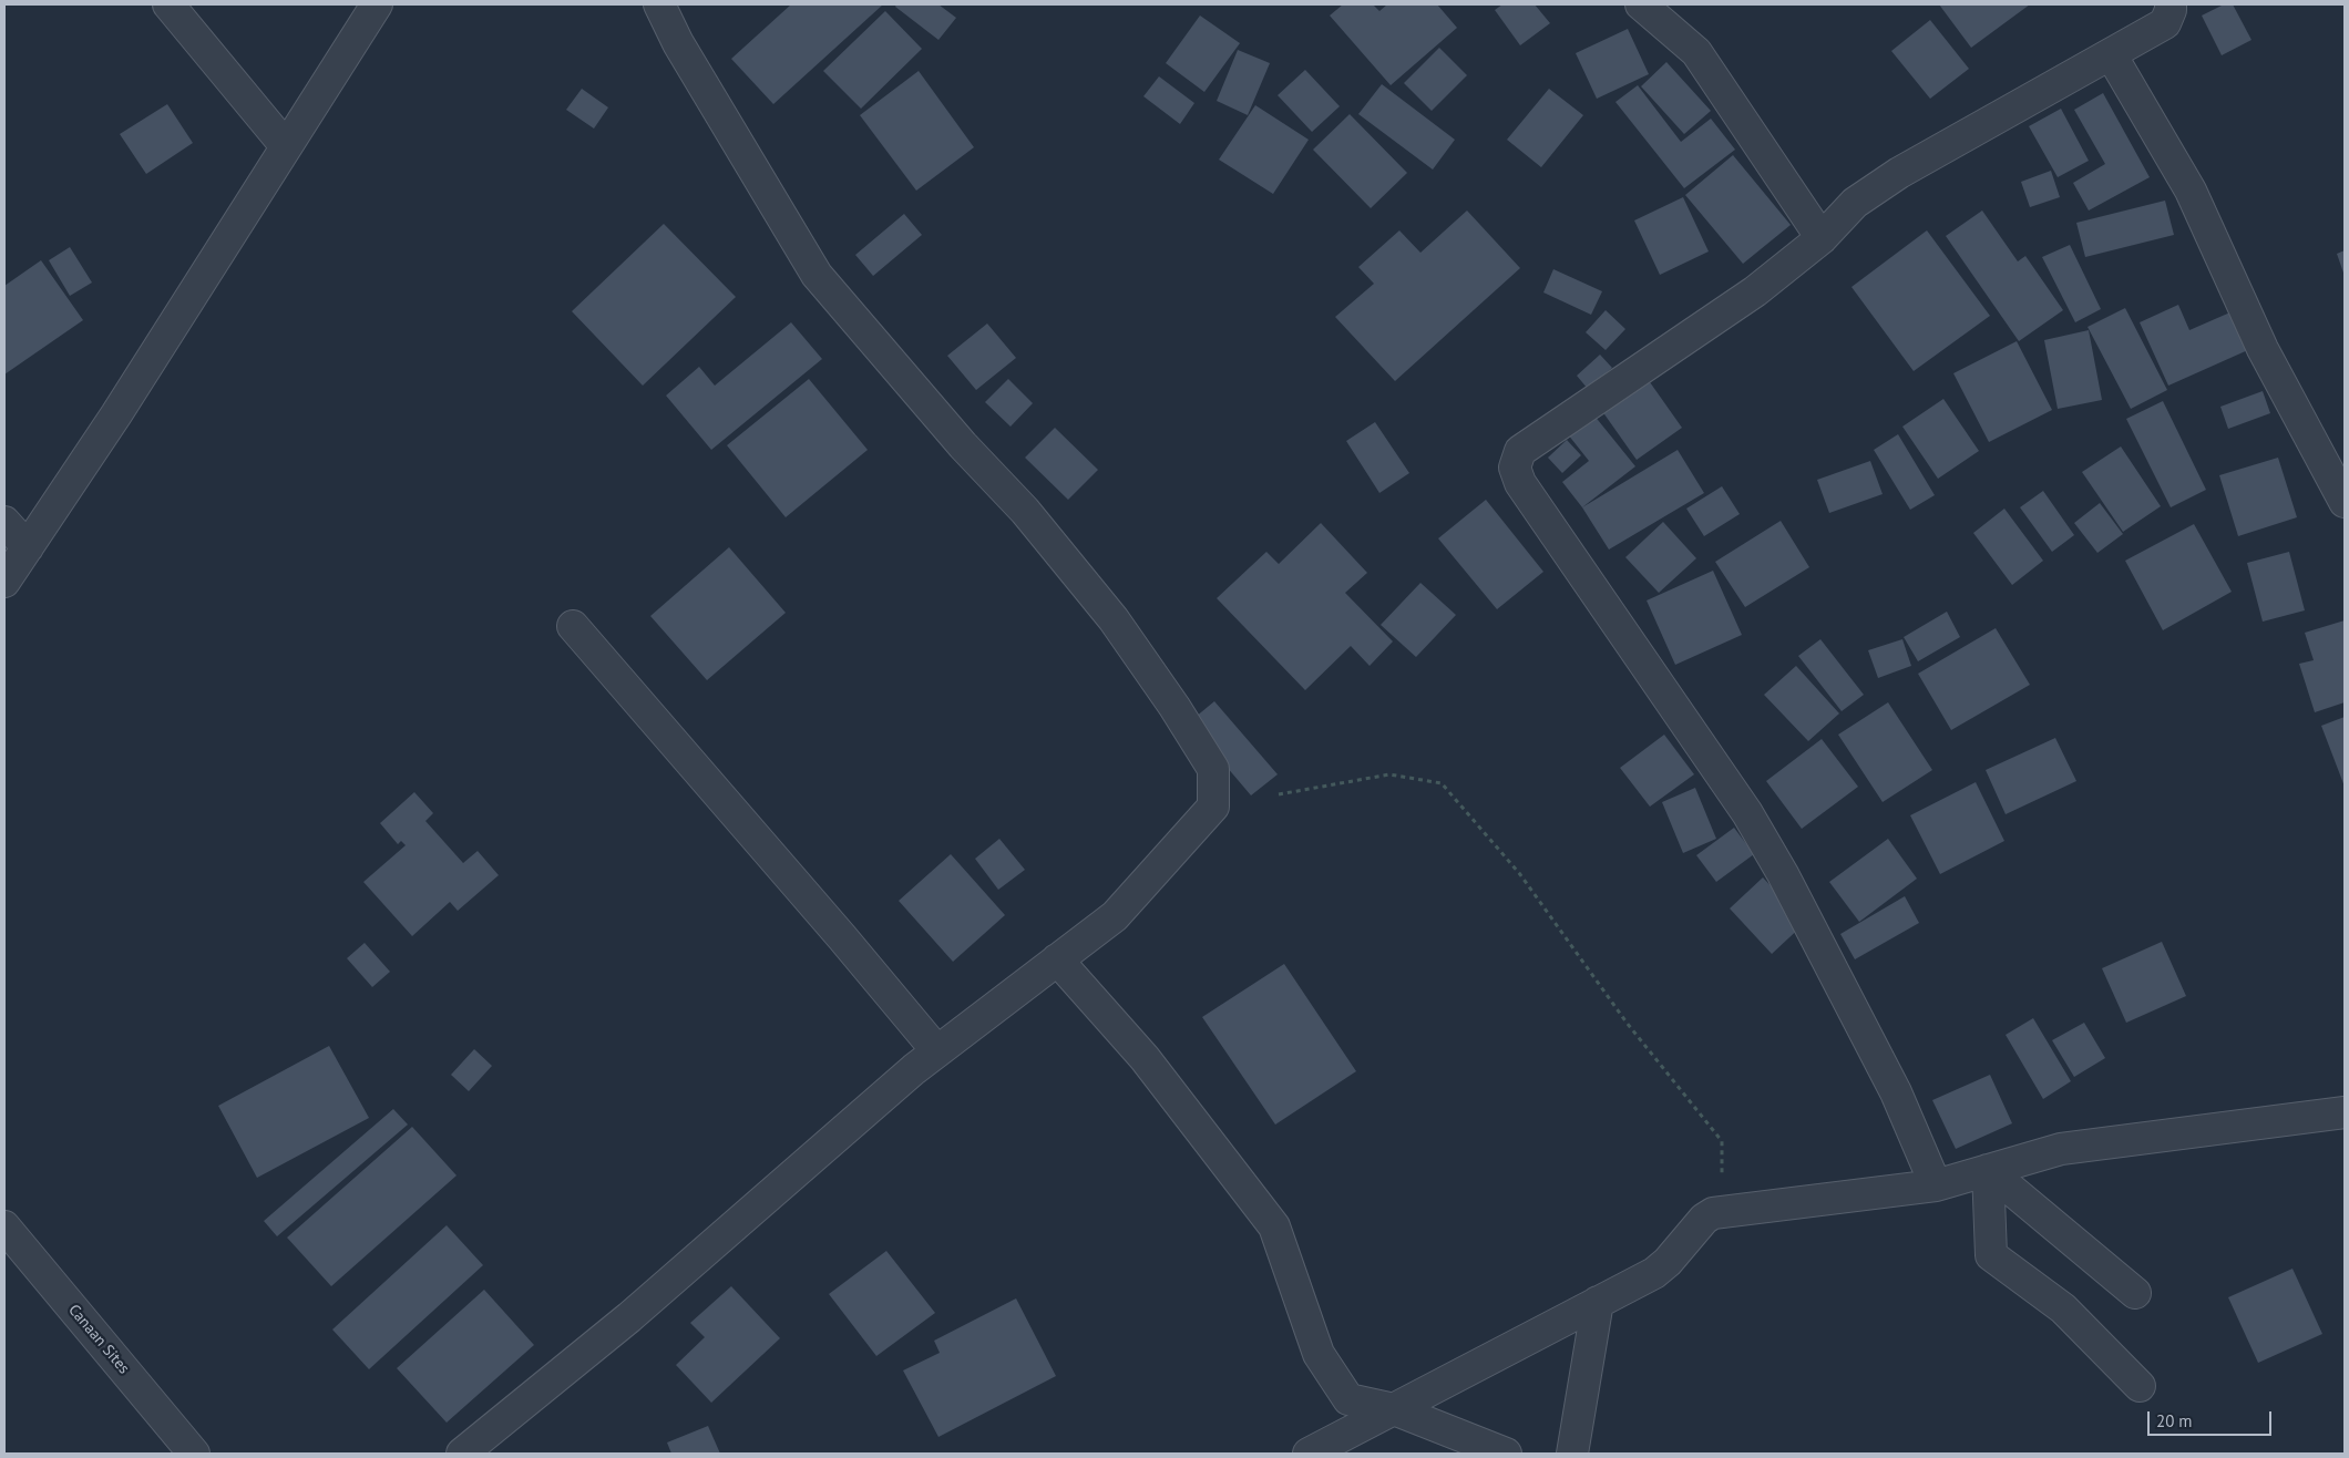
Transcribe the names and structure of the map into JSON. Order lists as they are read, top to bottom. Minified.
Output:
{"streets":{"street":["Canaan Sites"]},"scale_bar":"20 m"}
